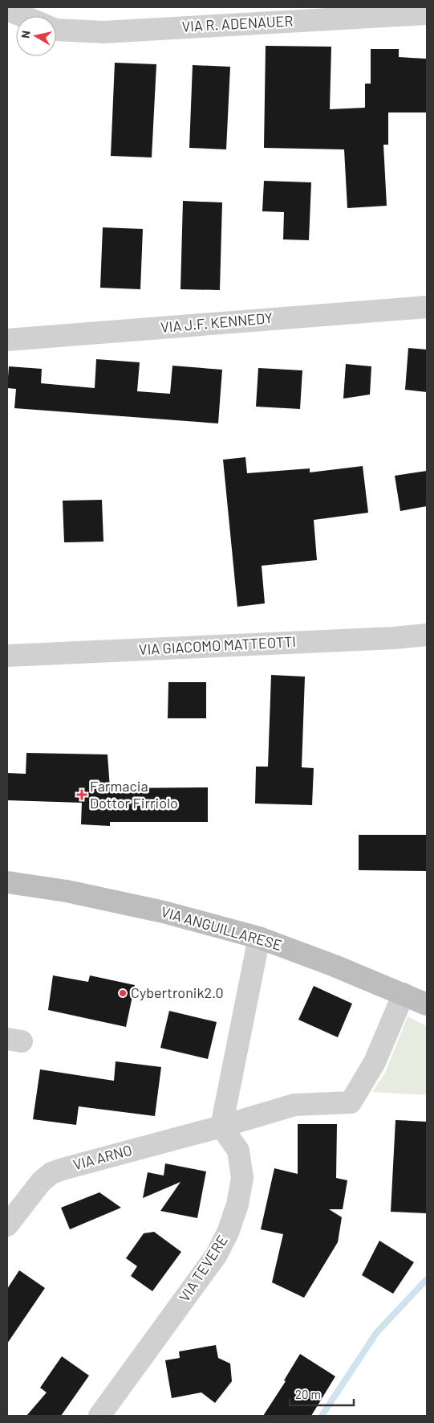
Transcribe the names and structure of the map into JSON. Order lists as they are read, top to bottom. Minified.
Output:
{"streets":{"main road":["VIA ANGUILLARESE"],"street":["VIA R. ADENAUER","VIA J.F. KENNEDY","VIA GIACOMO MATTEOTTI","VIA ARNO","VIA TEVERE"]},"crossings":[["VIA ANGUILLARESE","VIA ARNO"],["VIA ARNO","VIA TEVERE"]],"places":{"health":["Farmacia Dottor Firriolo"],"other":["Cybertronik2.0"]},"scale_bar":"20 m","north":"left"}
